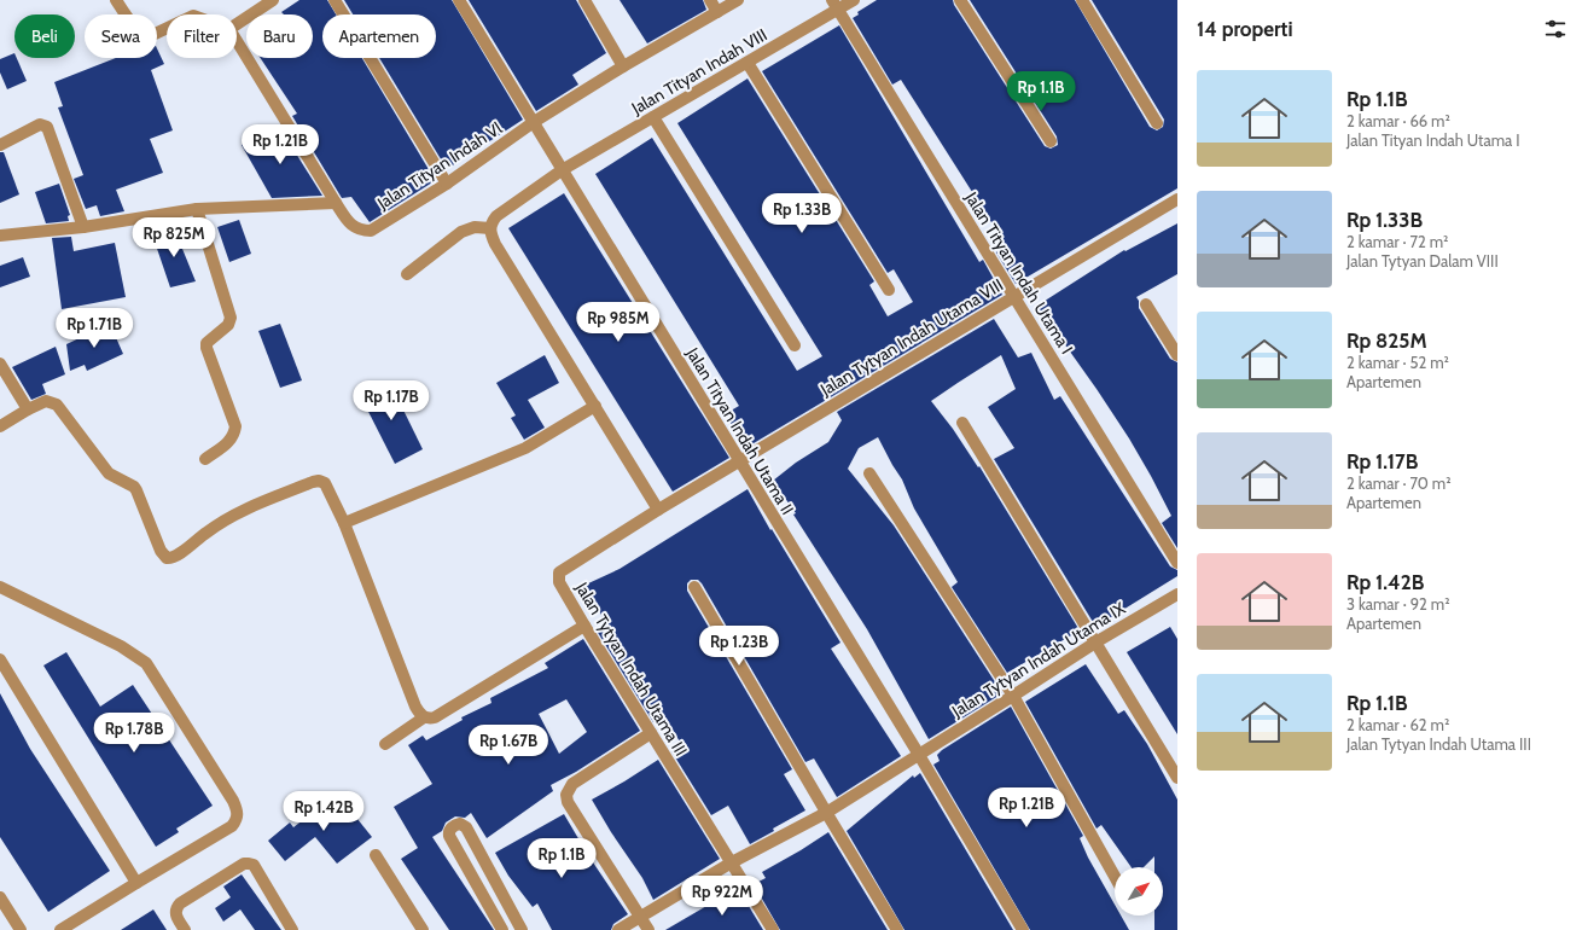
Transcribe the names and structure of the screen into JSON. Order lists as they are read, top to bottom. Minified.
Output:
{"streets":{"street":["Jalan Tityan Indah VIII","Jalan Tityan Indah Vl","Jalan Tityan Indah Utama I","Jalan Tytyan Indah Utama VIII","Jalan Tityan Indah Utama II","Jalan Tytyan Indah Utama IX","Jalan Tytyan Indah Utama III"]},"crossings":[["Jalan Tityan Indah VIII","Jalan Tityan Indah Utama I"],["Jalan Tityan Indah VIII","Jalan Tityan Indah Utama II"],["Jalan Tityan Indah Vl","Jalan Tityan Indah Utama II"],["Jalan Tityan Indah Utama I","Jalan Tytyan Indah Utama VIII"],["Jalan Tytyan Indah Utama VIII","Jalan Tityan Indah Utama II"],["Jalan Tytyan Indah Utama VIII","Jalan Tytyan Indah Utama III"],["Jalan Tityan Indah Utama II","Jalan Tytyan Indah Utama IX"],["Jalan Tityan Indah Utama II","Jalan Tytyan Indah Utama III"],["Jalan Tytyan Indah Utama IX","Jalan Tytyan Indah Utama III"]],"north":"top right","page":{"heading":"14 properti","chip":["Beli","Sewa","Filter","Baru","Apartemen"],"list":[{"name":"Rp 1.1B","note":"2 kamar · 66 m² · Jalan Tityan Indah Utama I"},{"name":"Rp 1.33B","note":"2 kamar · 72 m² · Jalan Tytyan Dalam VIII"},{"name":"Rp 825M","note":"2 kamar · 52 m² · Apartemen"},{"name":"Rp 1.17B","note":"2 kamar · 70 m² · Apartemen"},{"name":"Rp 1.42B","note":"3 kamar · 92 m² · Apartemen"},{"name":"Rp 1.1B","note":"2 kamar · 62 m² · Jalan Tytyan Indah Utama III"}],"price":["Rp 1.1B","Rp 1.21B","Rp 1.33B","Rp 825M","Rp 985M","Rp 1.71B","Rp 1.17B","Rp 1.23B","Rp 1.78B","Rp 1.67B","Rp 1.21B","Rp 1.42B","Rp 1.1B","Rp 922M"]}}
